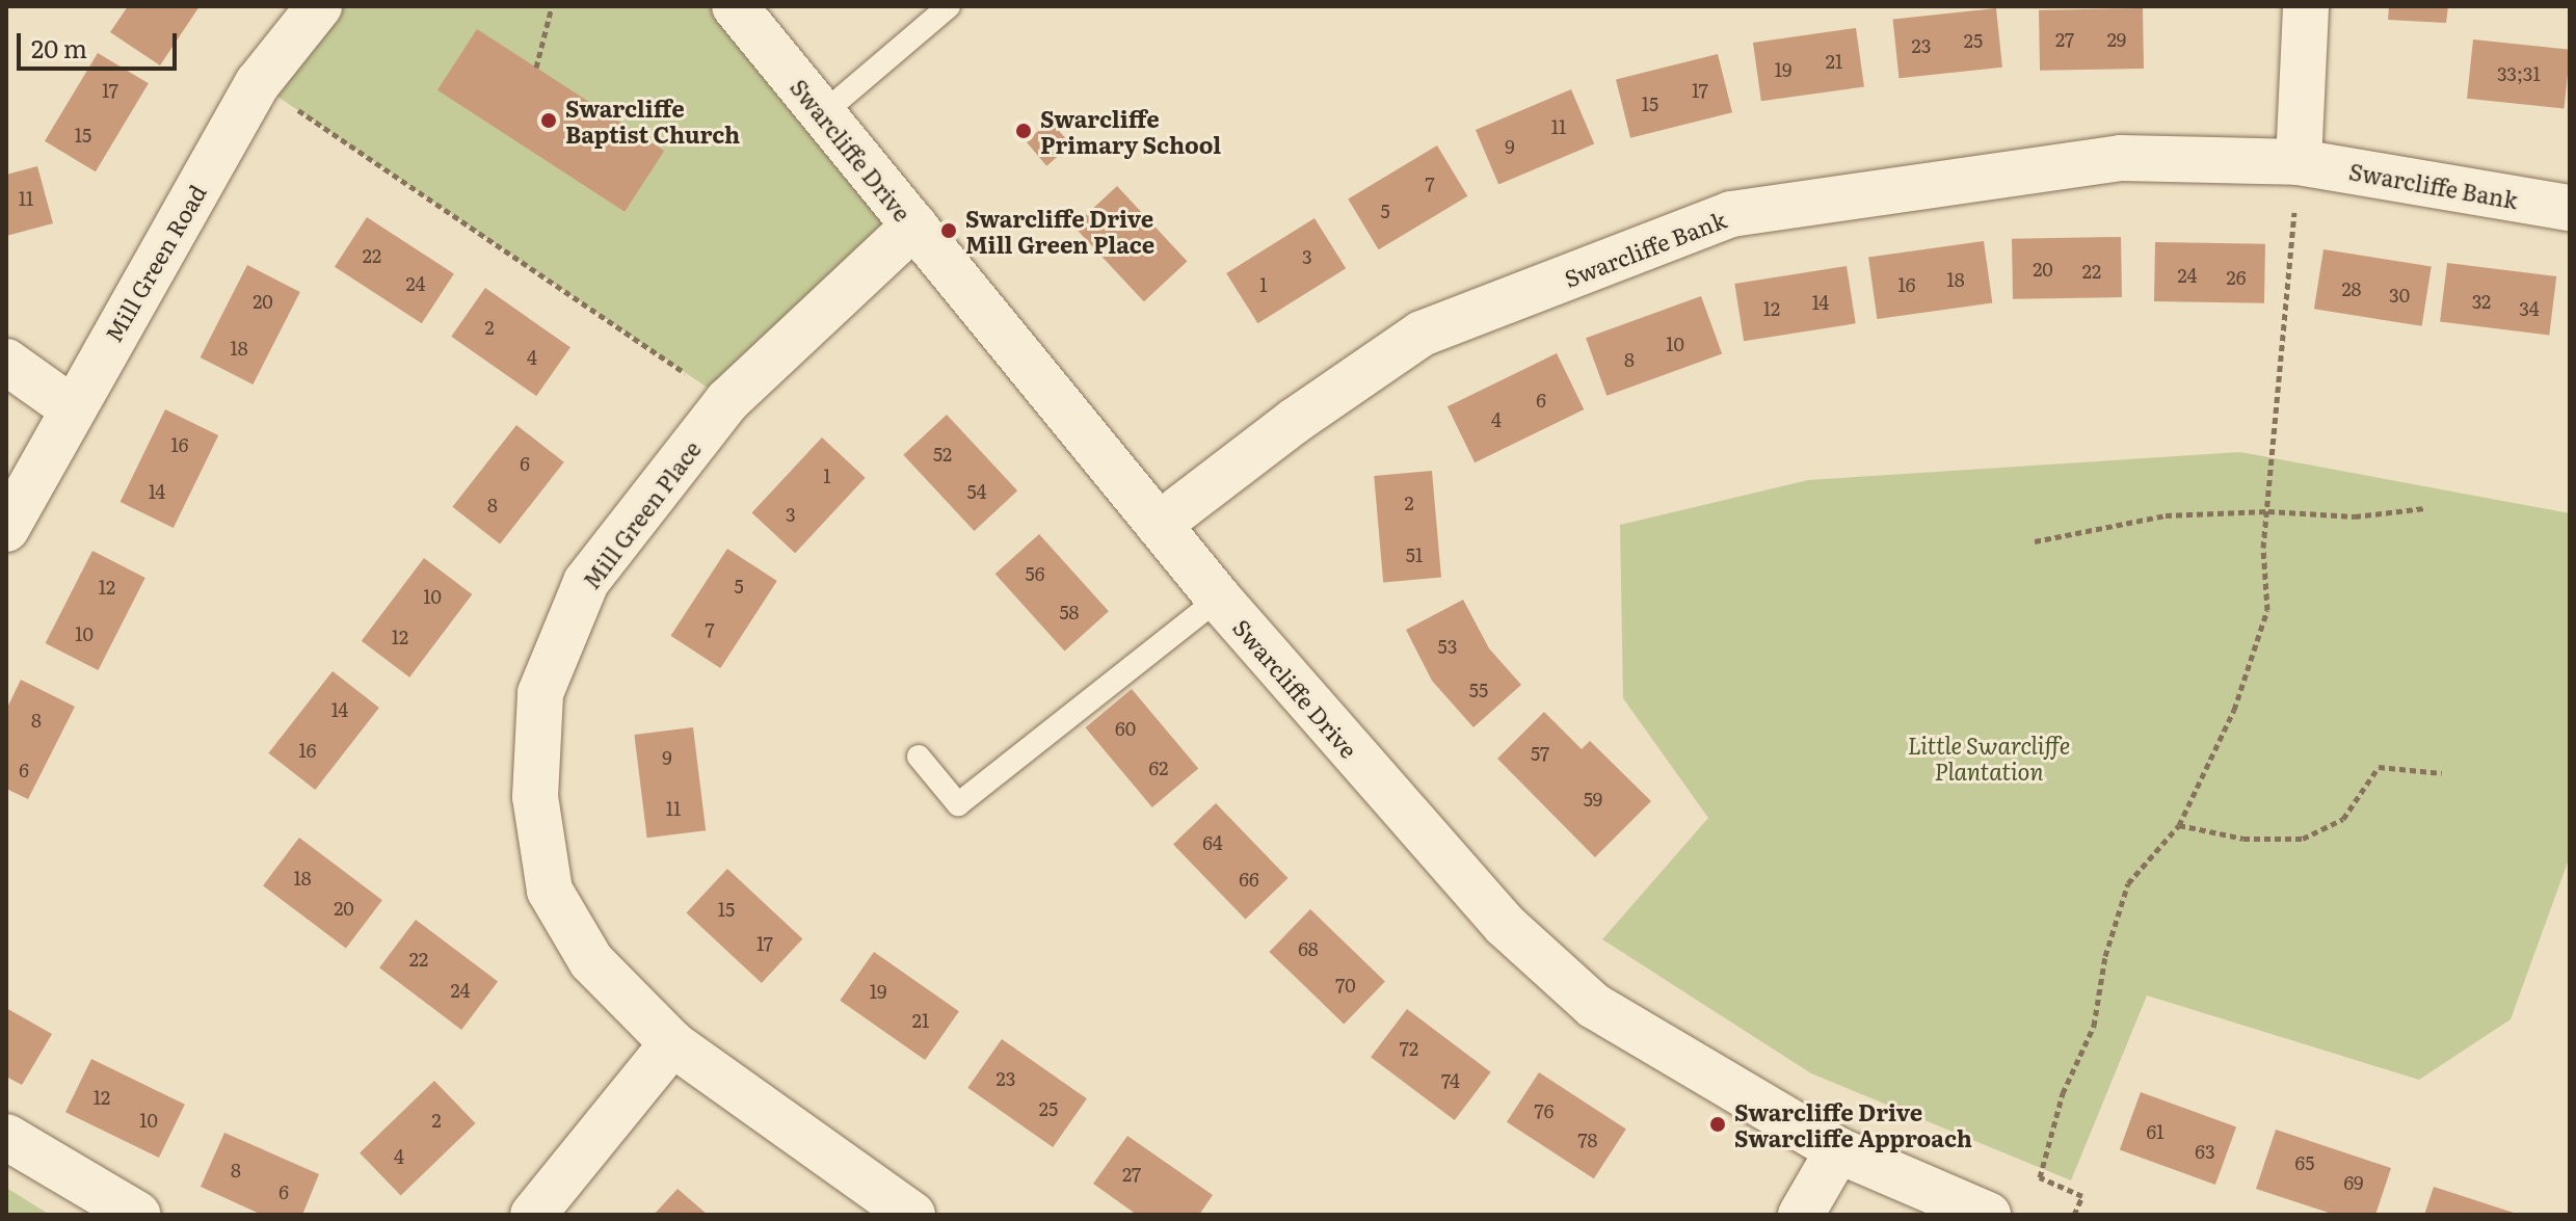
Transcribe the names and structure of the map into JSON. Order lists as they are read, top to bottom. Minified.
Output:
{"streets":{"street":["Swarcliffe Drive","Swarcliffe Bank","Mill Green Road","Mill Green Place"]},"crossings":[["Swarcliffe Drive","Swarcliffe Bank"],["Swarcliffe Drive","Mill Green Place"]],"parks":["Little Swarcliffe Plantation"],"places":["Swarcliffe Baptist Church","Swarcliffe Primary School","Swarcliffe Drive Mill Green Place","Swarcliffe Drive Swarcliffe Approach"],"house_numbers":["27","29","25","23","21","19","33;31","17","17","15","11","15","9","7","11","5","22","3","20","22","24","26","18","24","1","16","28","30","20","32","14","12","34","2","10","18","4","8","6","4","16","52","6","1","14","54","2","8","3","51","56","5","12","10","58","7","10","12","53","55","14","8","60","16","57","9","62","6","59","11","64","18","66","20","15","17","68","22","70","24","19","21","72","23","74","12","25","76","10","2","61","78","63","4","65","8","27","69","6"],"scale_bar":"20 m"}
